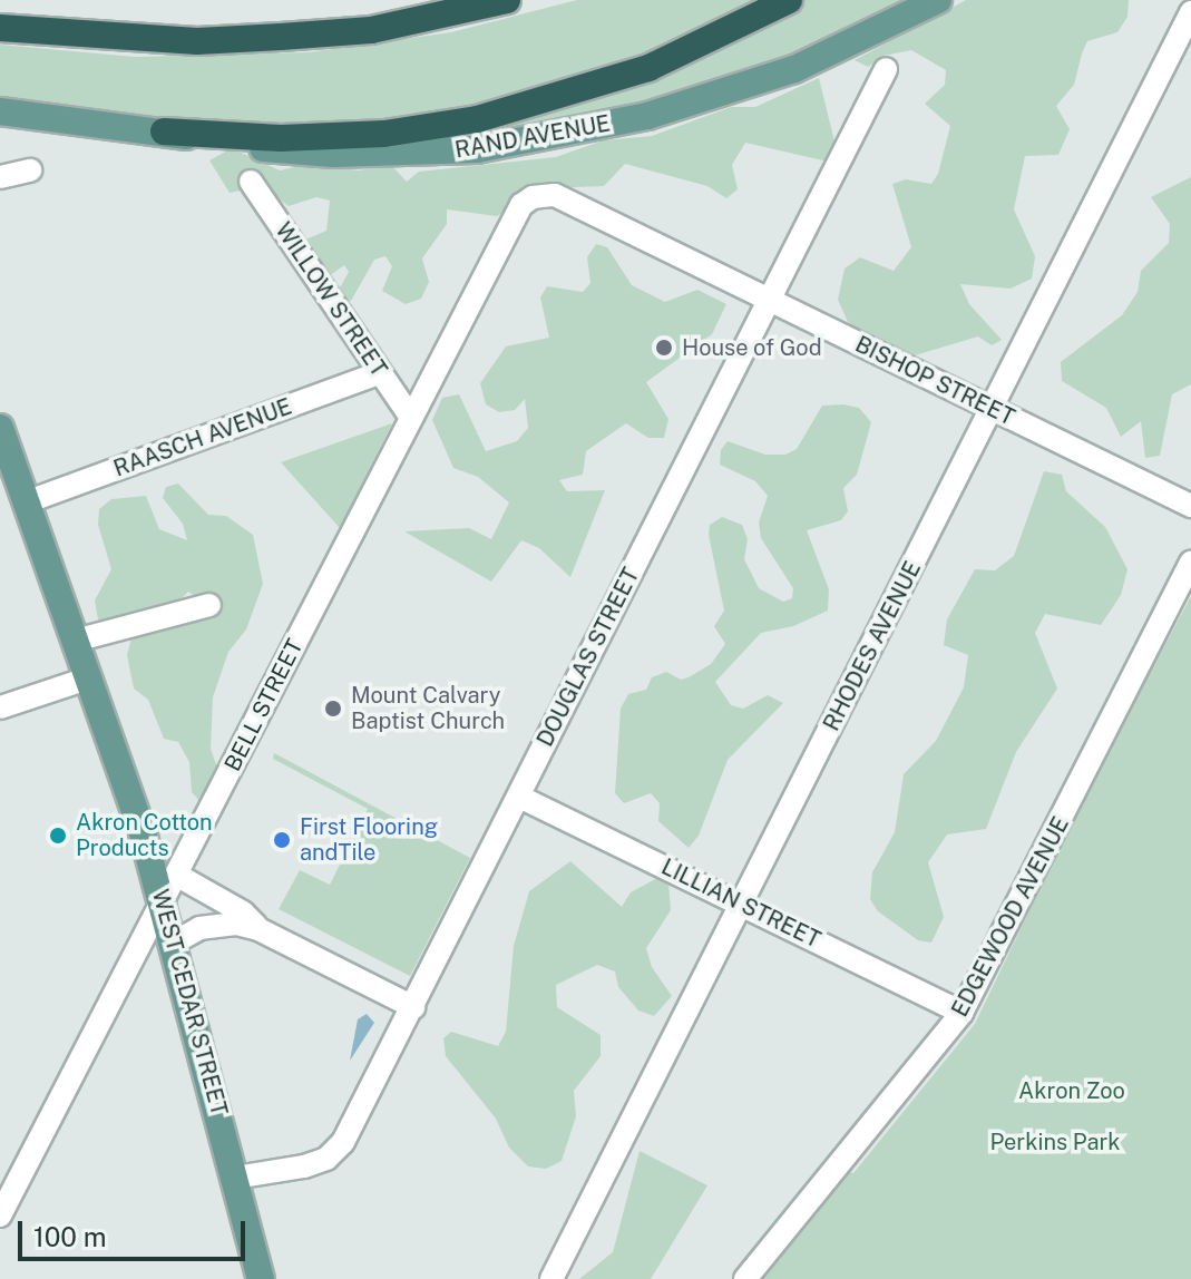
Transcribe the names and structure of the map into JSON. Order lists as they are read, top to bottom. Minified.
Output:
{"streets":{"main road":["RAND AVENUE","WEST CEDAR STREET"],"street":["WILLOW STREET","BISHOP STREET","RAASCH AVENUE","RHODES AVENUE","DOUGLAS STREET","BELL STREET","LILLIAN STREET","EDGEWOOD AVENUE"]},"crossings":[["WILLOW STREET","RAASCH AVENUE"],["WILLOW STREET","BELL STREET"],["BISHOP STREET","RHODES AVENUE"],["BISHOP STREET","DOUGLAS STREET"],["BISHOP STREET","BELL STREET"],["RAASCH AVENUE","WEST CEDAR STREET"],["RHODES AVENUE","LILLIAN STREET"],["DOUGLAS STREET","LILLIAN STREET"],["DOUGLAS STREET","WEST CEDAR STREET"],["BELL STREET","WEST CEDAR STREET"],["LILLIAN STREET","EDGEWOOD AVENUE"]],"parks":["Akron Zoo","Perkins Park"],"places":["House of God","Mount Calvary Baptist Church","Akron Cotton Products","First Flooring andTile"],"scale_bar":"100 m"}
